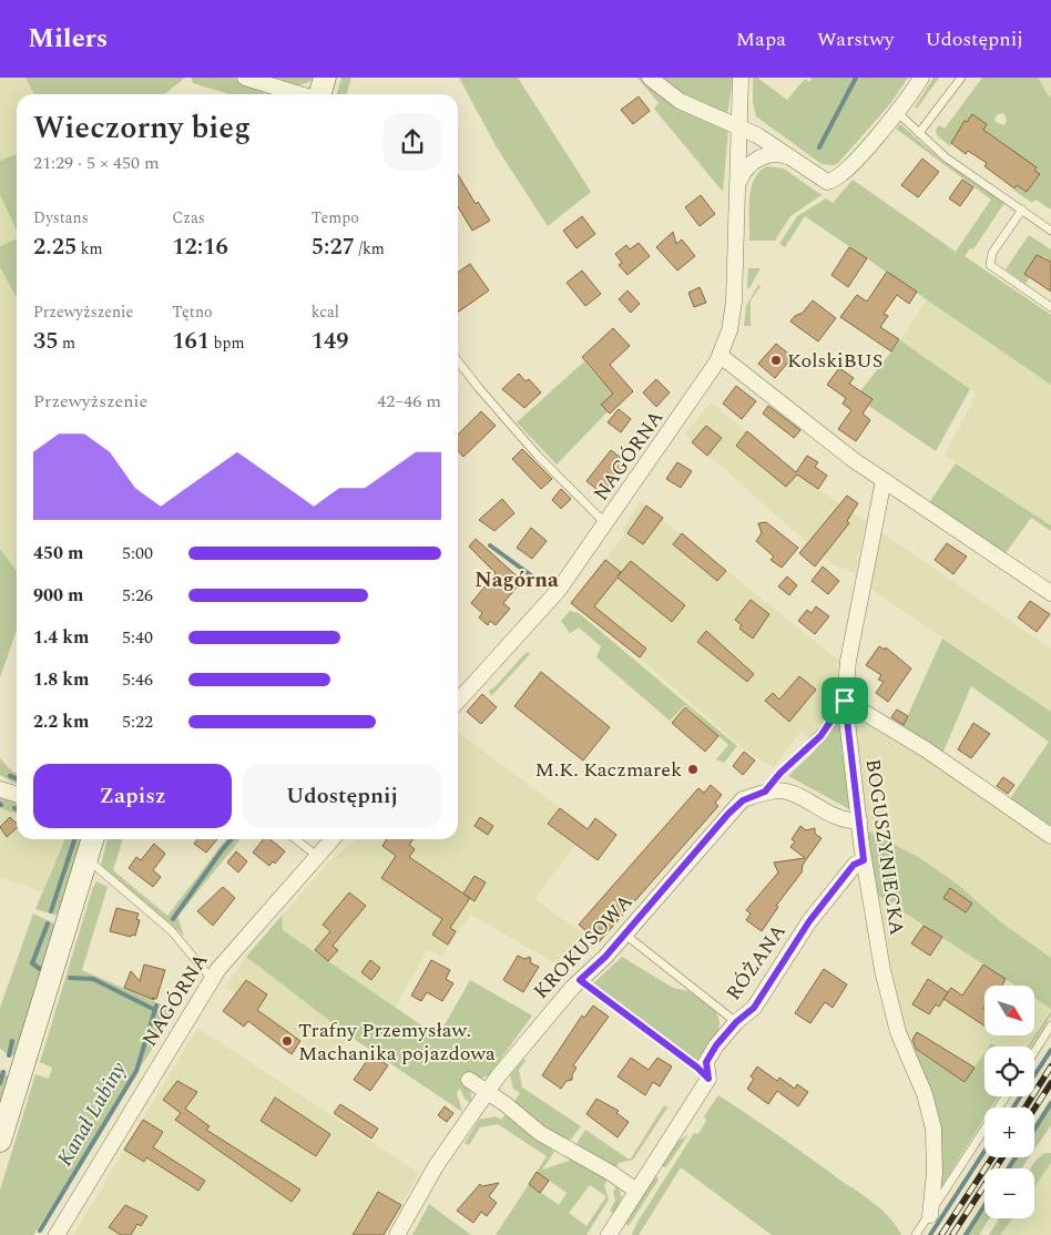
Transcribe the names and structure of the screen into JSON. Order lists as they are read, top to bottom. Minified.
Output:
{"streets":{"street":["NAGÓRNA","BOGUSZYNIECKA","KROKUSOWA","RÓŻANA"]},"crossings":[["BOGUSZYNIECKA","KROKUSOWA"],["BOGUSZYNIECKA","RÓŻANA"]],"districts":["Nagórna"],"water":["Kanał Lubiny"],"places":["KolskiBUS","M.K. Kaczmarek","Trafny Przemysław. Machanika pojazdowa"],"north":"bottom right","page":{"header":"Milers","nav":["Mapa","Warstwy","Udostępnij"],"heading":["Wieczorny bieg","21:29 · 5 × 450 m"],"stats":[["Dystans","2.25 km"],["Czas","12:16"],["Tempo","5:27 /km"],["Przewyższenie","35 m"],["Tętno","161 bpm"],["kcal","149"]],"chart":["Przewyższenie","42–46 m"],"list":[{"name":"450 m","note":"5:00"},{"name":"900 m","note":"5:26"},{"name":"1.4 km","note":"5:40"},{"name":"1.8 km","note":"5:46"},{"name":"2.2 km","note":"5:22"}],"buttons":["Zapisz","Udostępnij"],"map_buttons":["+","−"]}}
